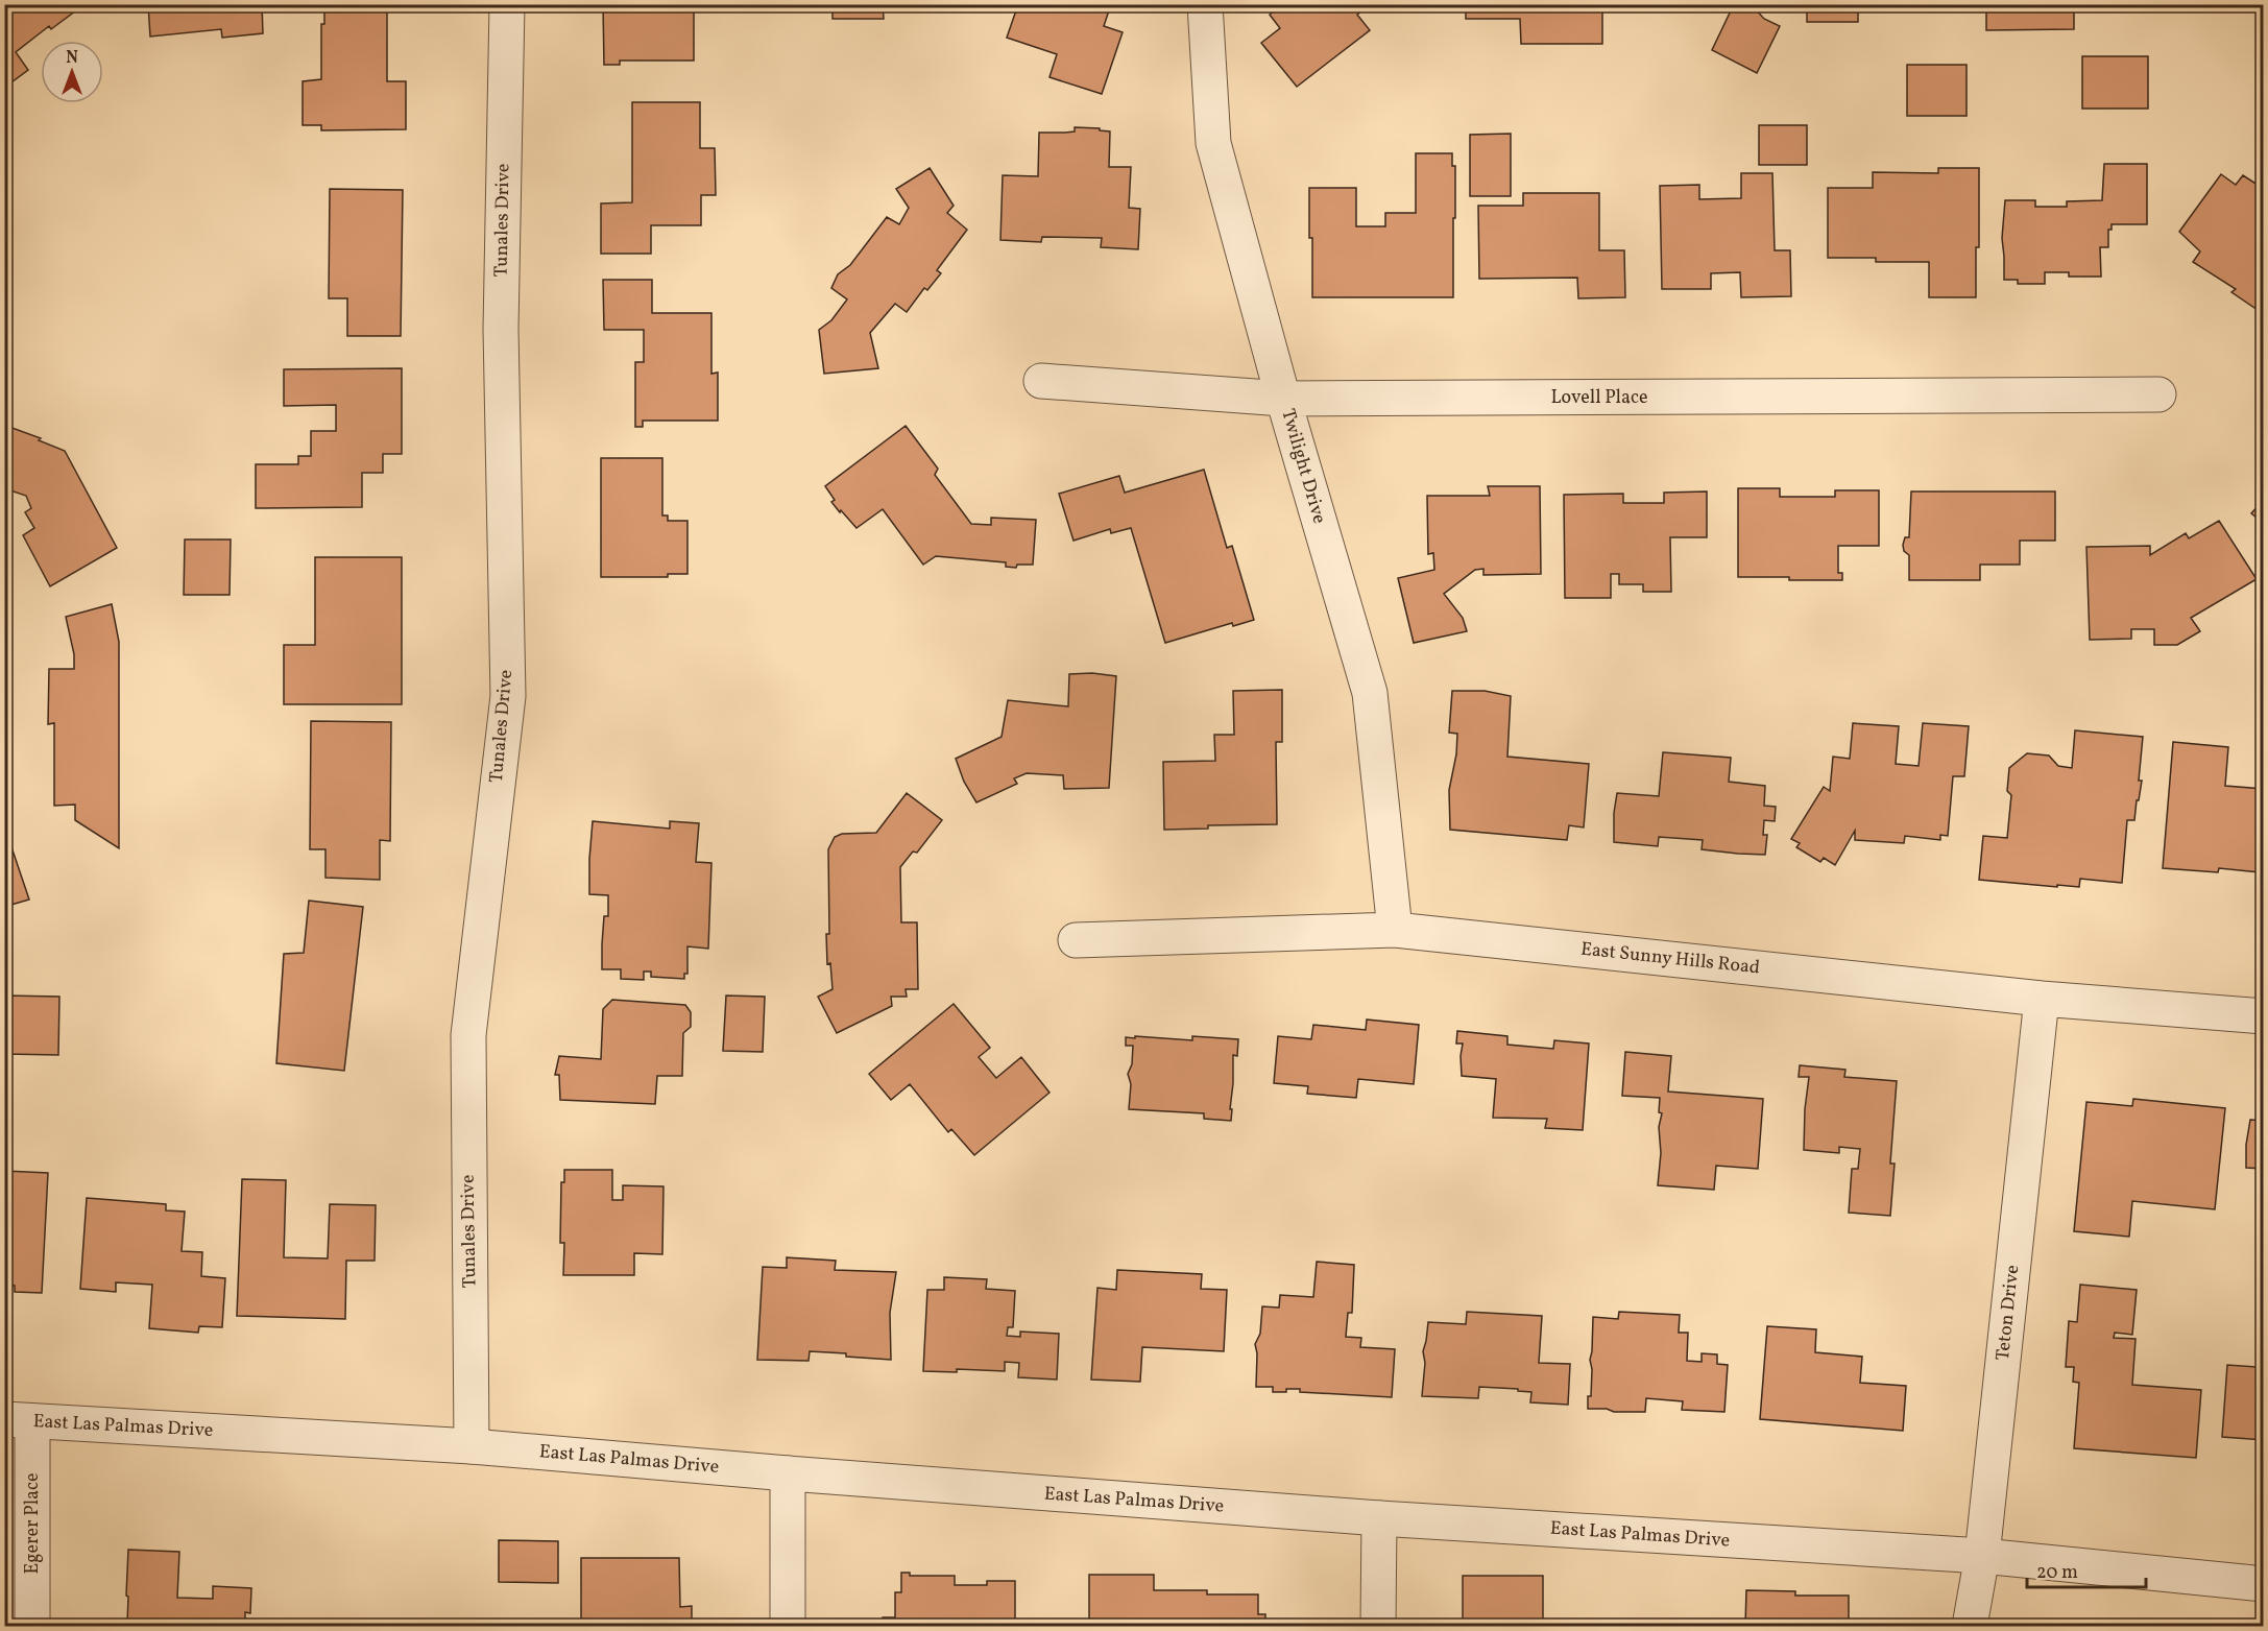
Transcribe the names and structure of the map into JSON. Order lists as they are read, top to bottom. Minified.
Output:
{"streets":{"street":["Tunales Drive","Lovell Place","Twilight Drive","East Sunny Hills Road","Teton Drive","East Las Palmas Drive","Egerer Place"]},"crossings":[["Tunales Drive","East Las Palmas Drive"],["Lovell Place","Twilight Drive"],["Twilight Drive","East Sunny Hills Road"],["East Sunny Hills Road","Teton Drive"],["Teton Drive","East Las Palmas Drive"],["East Las Palmas Drive","Egerer Place"]],"scale_bar":"20 m","north":"top"}
